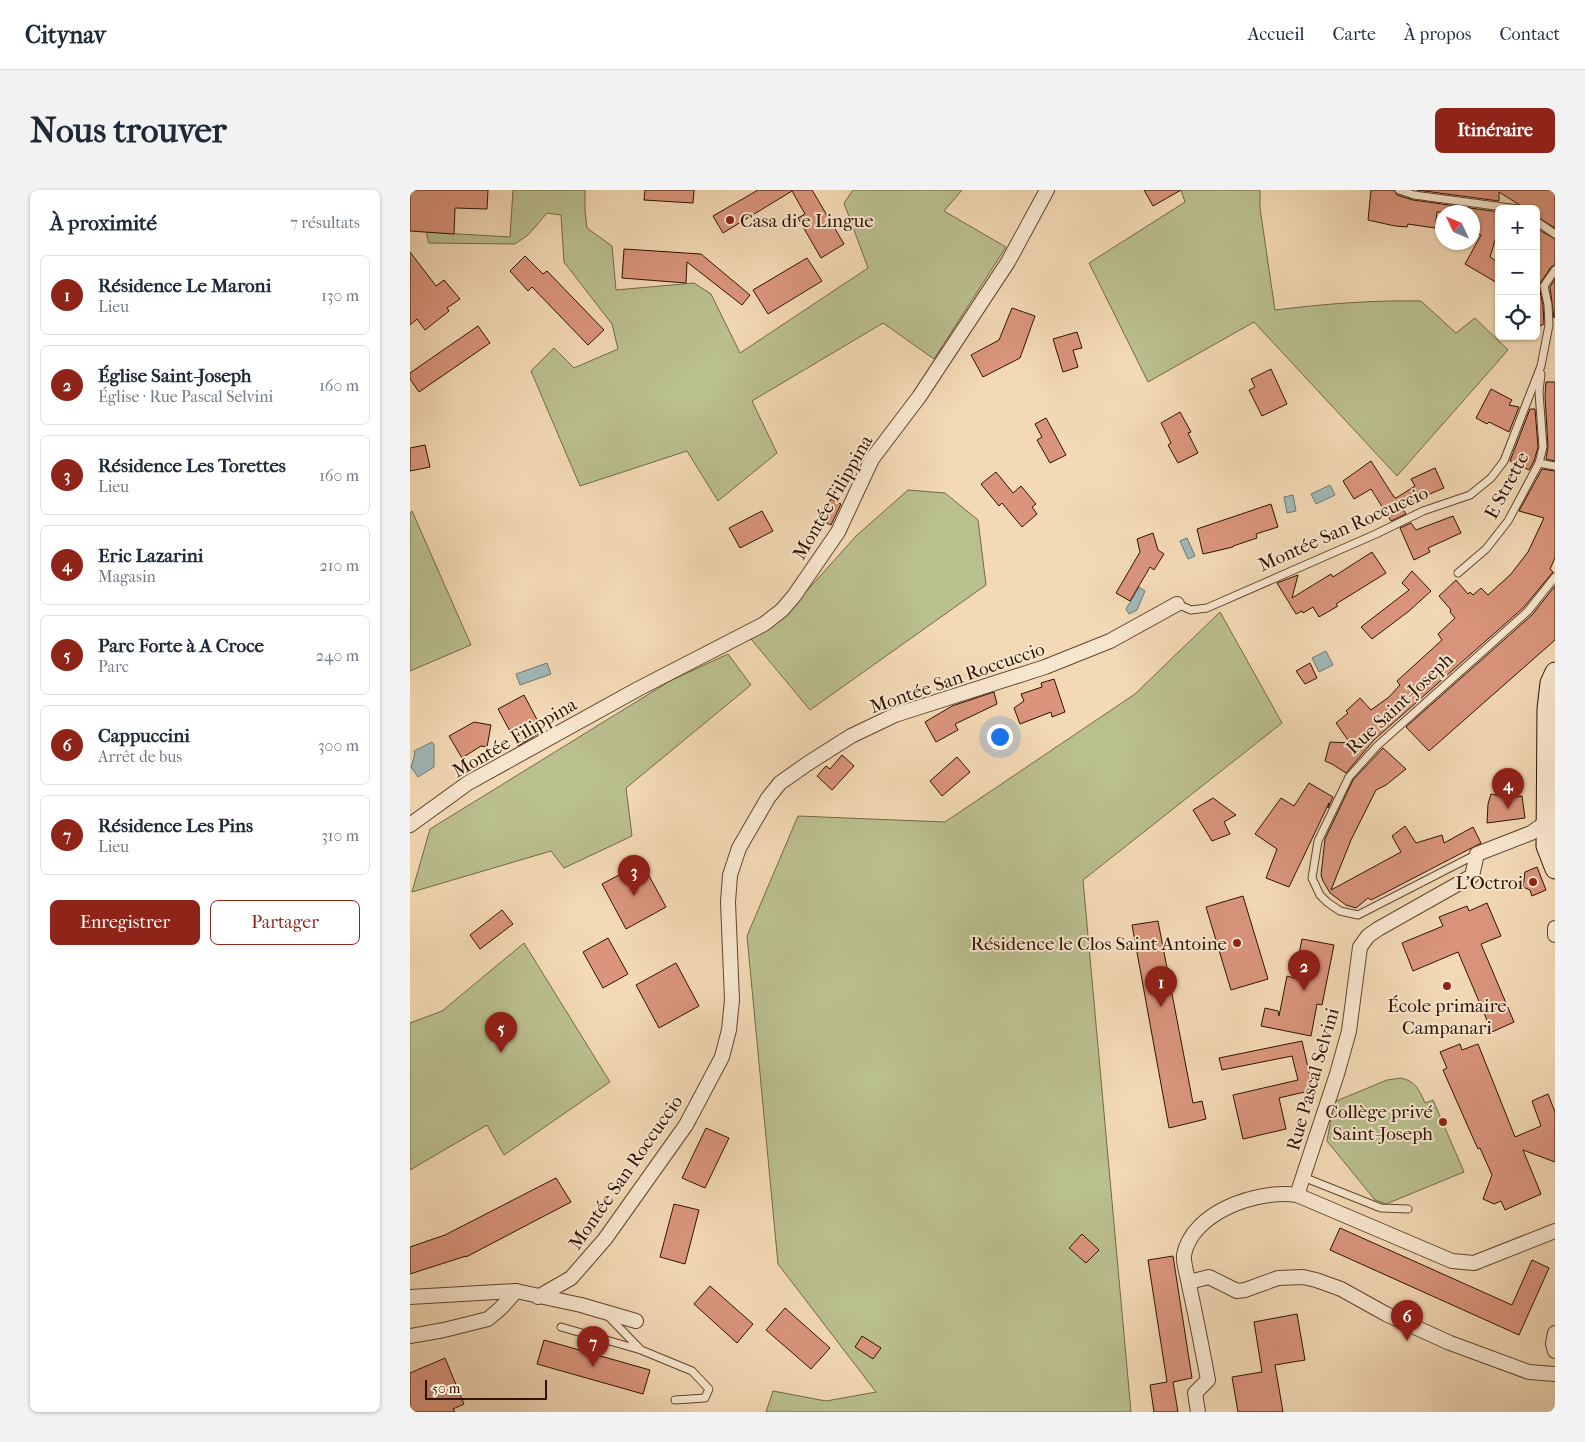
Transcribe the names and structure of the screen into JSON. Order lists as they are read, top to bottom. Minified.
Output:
{"streets":{"street":["Montée Filippina","Montée San Roccuccio","Rue Saint-Joseph","Rue Pascal Selvini"],"lane":["E Strette"]},"crossings":[["E Strette","Montée San Roccuccio"],["Rue Saint-Joseph","Rue Pascal Selvini"]],"places":["Casa di e Lingue","L'Octroi","Résidence le Clos Saint Antoine","École primaire Campanari","Collège privé Saint-Joseph"],"scale_bar":"50 m","north":"top left","page":{"header":"Citynav","nav":["Accueil","Carte","À propos","Contact"],"buttons":["Itinéraire",["Enregistrer","Partager"]],"title":"Nous trouver","heading":["À proximité","7 résultats"],"map_buttons":["+","−"],"list":[{"mark":"1","name":"Résidence Le Maroni","note":"Lieu","value":"130 m"},{"mark":"2","name":"Église Saint-Joseph","note":"Église · Rue Pascal Selvini","value":"160 m"},{"mark":"3","name":"Résidence Les Torettes","note":"Lieu","value":"160 m"},{"mark":"4","name":"Eric Lazarini","note":"Magasin","value":"210 m"},{"mark":"5","name":"Parc Forte à A Croce","note":"Parc","value":"240 m"},{"mark":"6","name":"Cappuccini","note":"Arrêt de bus","value":"300 m"},{"mark":"7","name":"Résidence Les Pins","note":"Lieu","value":"310 m"}],"pins":["4","3","2","1","5","6","7"],"scale":"50 m"}}
